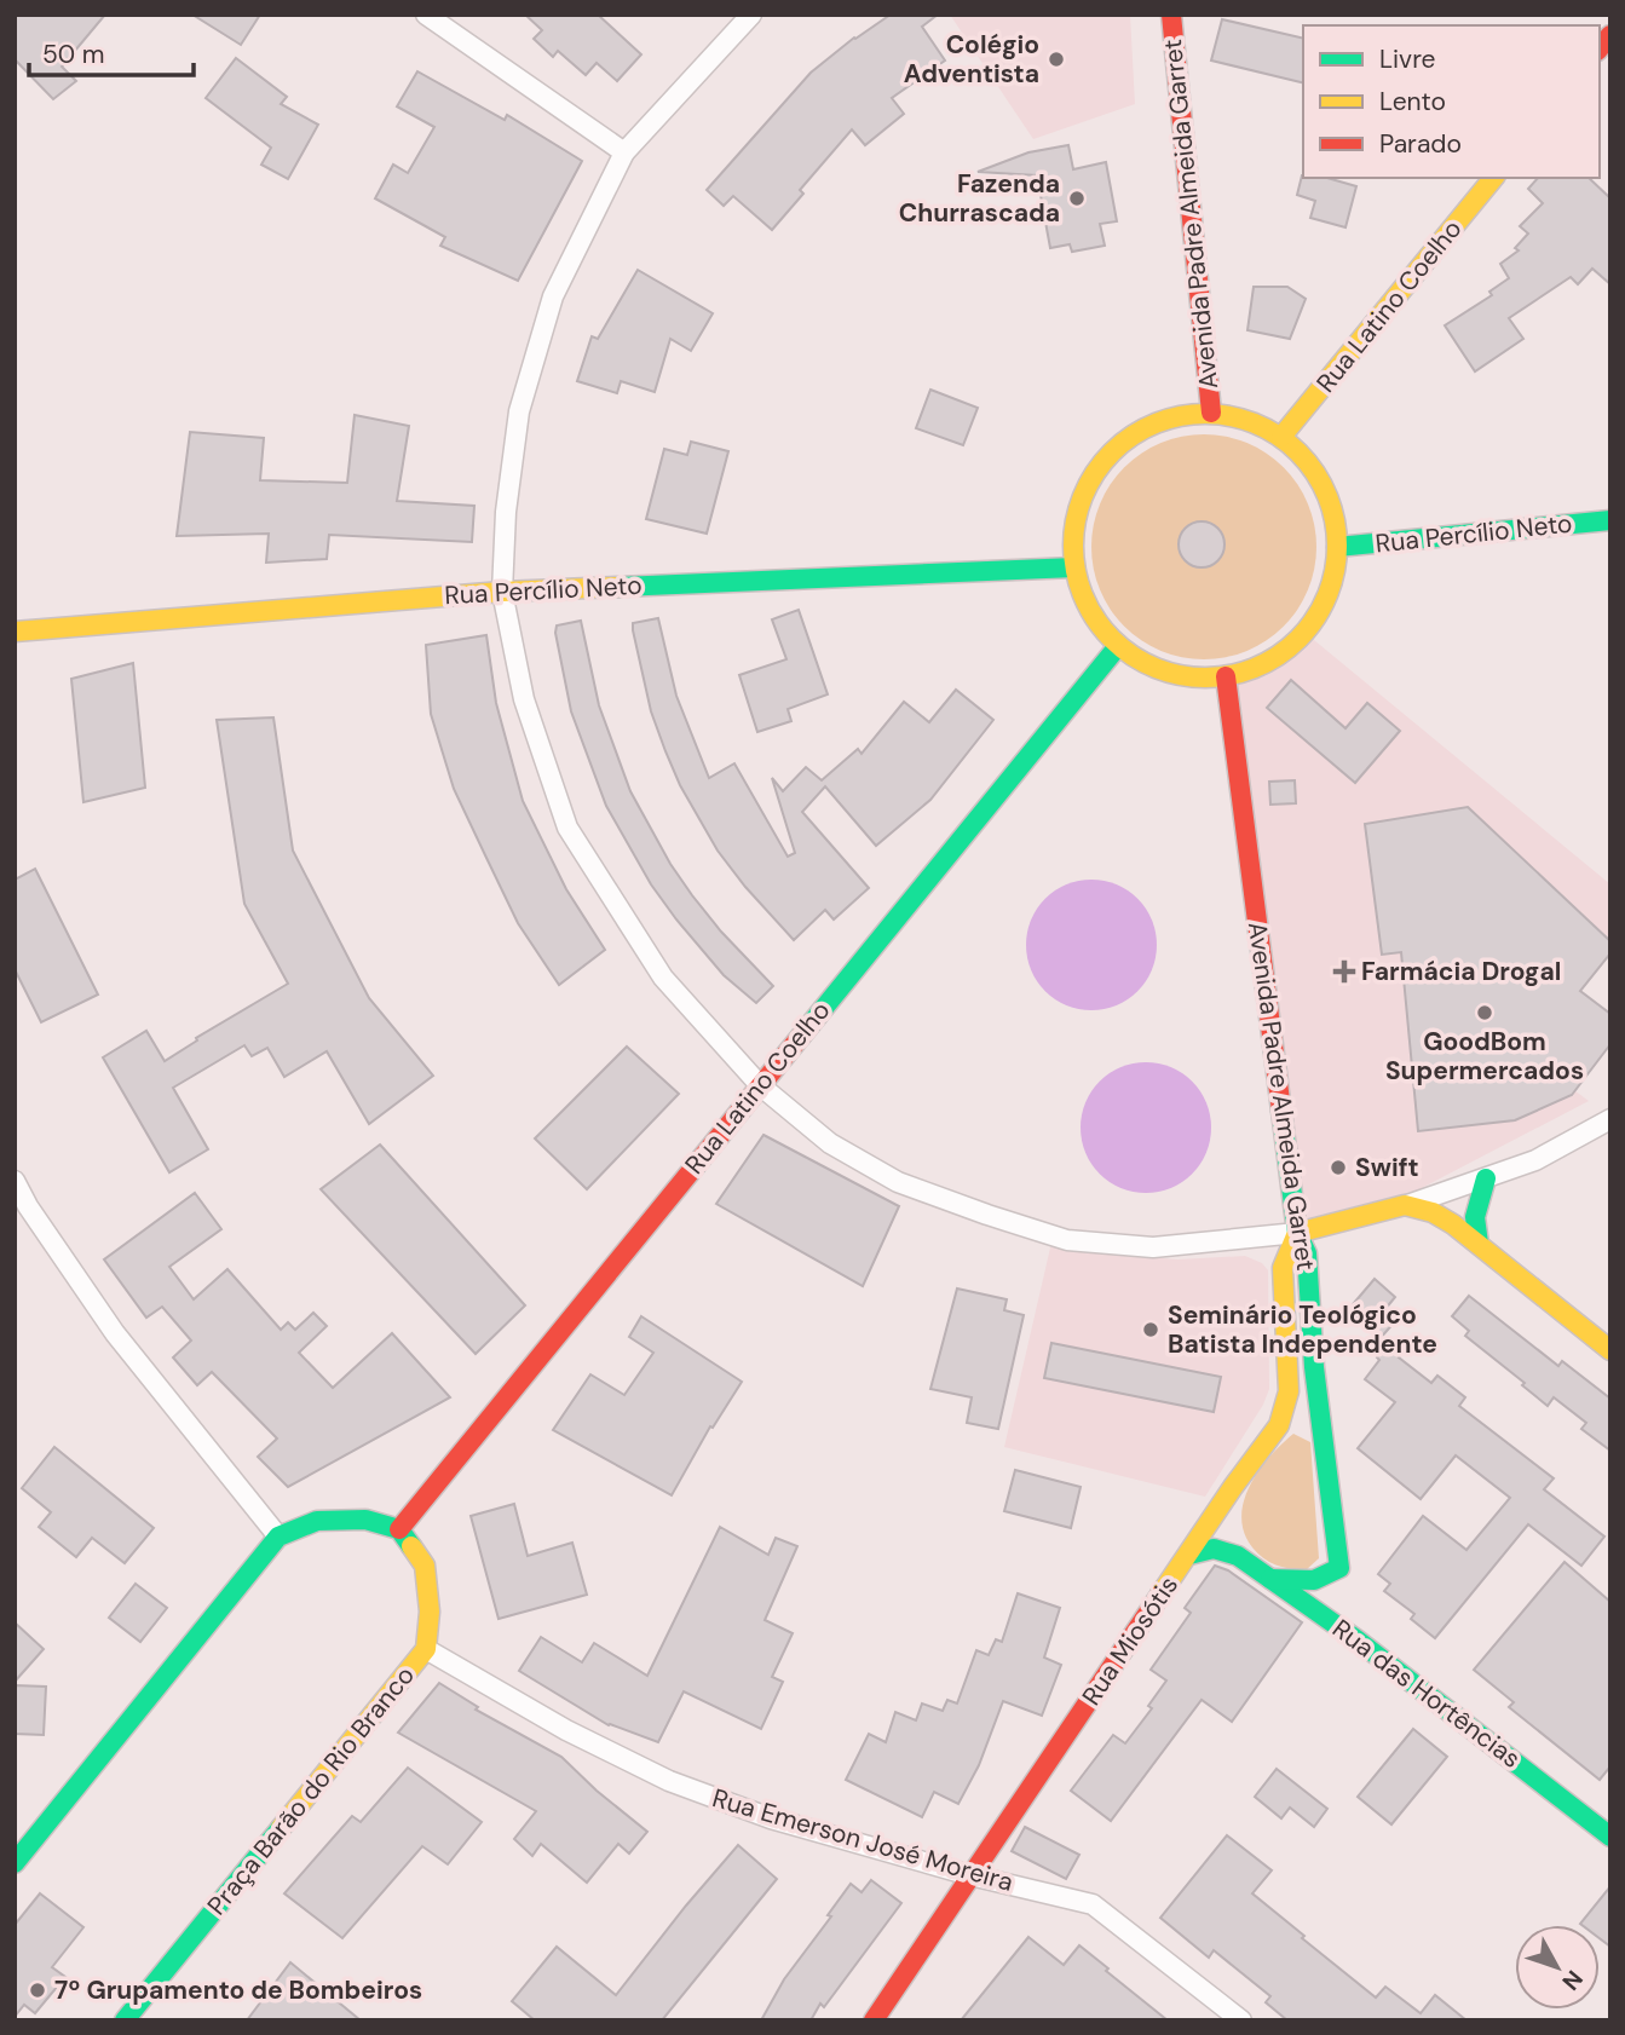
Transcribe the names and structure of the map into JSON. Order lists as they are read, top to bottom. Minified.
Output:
{"streets":{"main road":["Avenida Padre Almeida Garret","Rua Latino Coelho","Rua Percílio Neto","Rua Miosótis","Rua das Hortências","Praça Barão do Rio Branco"],"street":["Rua Emerson José Moreira"]},"crossings":[["Avenida Padre Almeida Garret","Rua Latino Coelho"],["Avenida Padre Almeida Garret","Rua Percílio Neto"],["Avenida Padre Almeida Garret","Rua Miosótis"],["Avenida Padre Almeida Garret","Rua das Hortências"],["Rua Latino Coelho","Rua Percílio Neto"],["Rua Latino Coelho","Praça Barão do Rio Branco"],["Rua Miosótis","Rua das Hortências"],["Rua Miosótis","Rua Emerson José Moreira"],["Praça Barão do Rio Branco","Rua Emerson José Moreira"]],"places":{"other":["Colégio Adventista","Fazenda Churrascada","GoodBom Supermercados","Swift","Seminário Teológico Batista Independente","7º Grupamento de Bombeiros"],"health":["Farmácia Drogal"]},"legend":["Livre","Lento","Parado"],"scale_bar":"50 m","north":"bottom right"}
